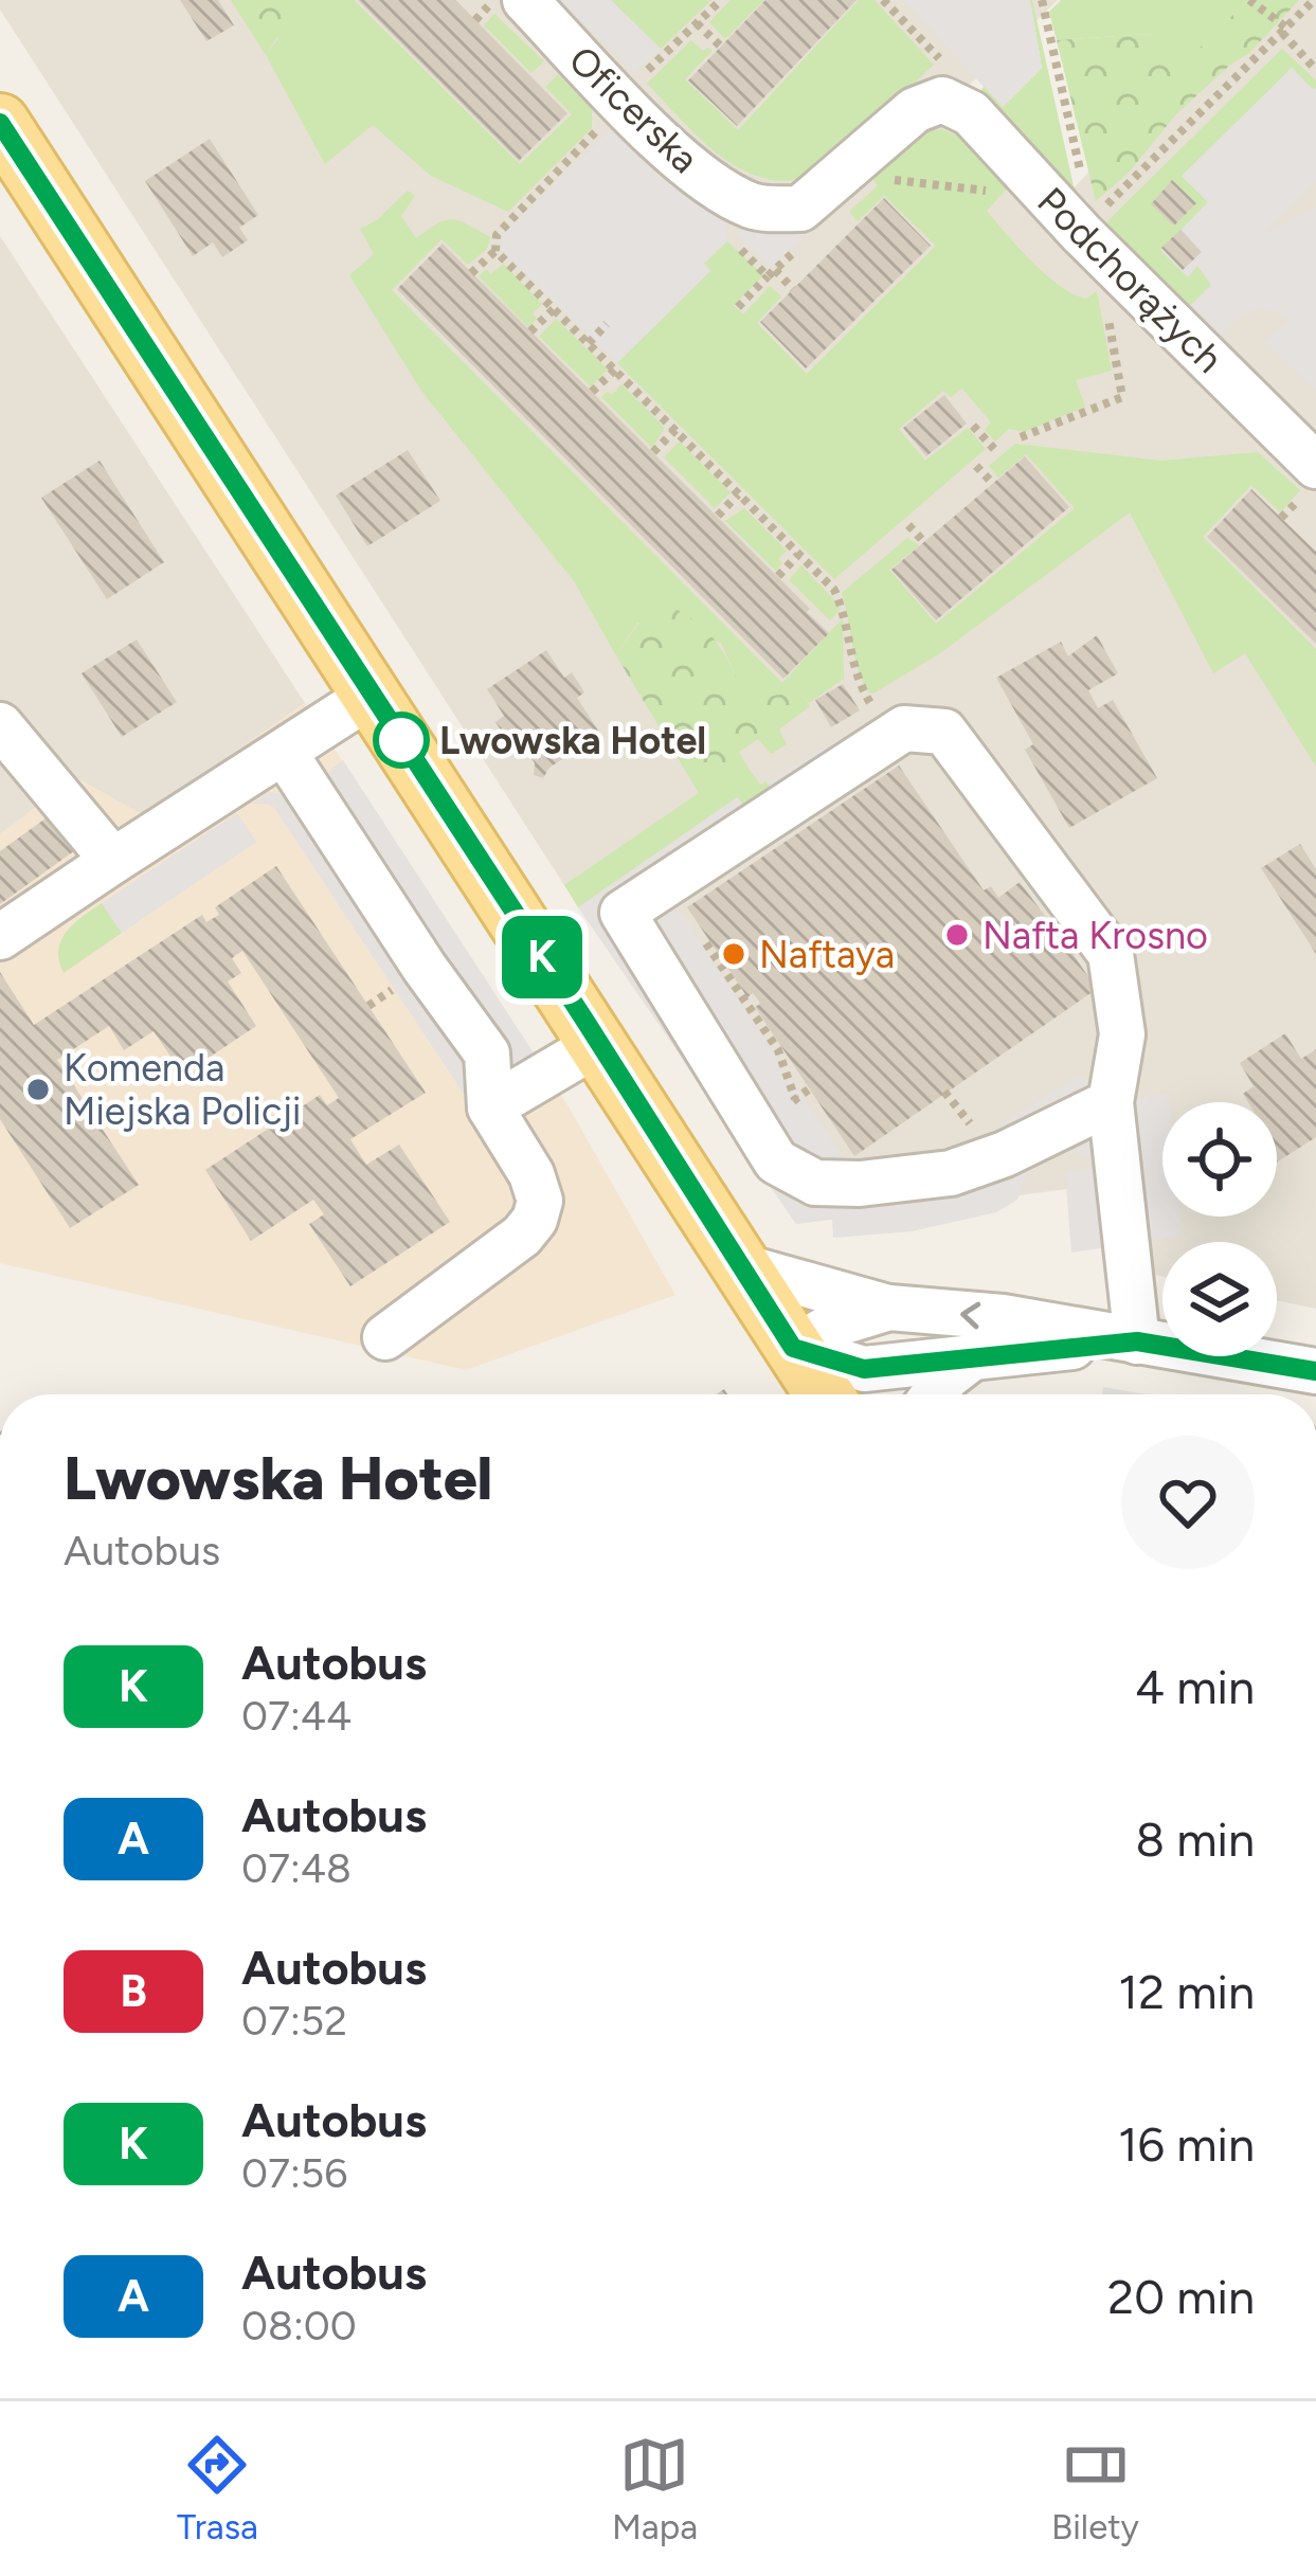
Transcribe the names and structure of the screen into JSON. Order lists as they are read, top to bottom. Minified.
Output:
{"streets":{"street":["Oficerska","Podchorążych"]},"crossings":[["Oficerska","Podchorążych"]],"places":["Lwowska Hotel","Nafta Krosno","Naftaya","Komenda Miejska Policji"],"lines":["bus line K"],"page":{"on_map":"K","heading":["Lwowska Hotel","Autobus"],"list":[{"mark":"K","name":"Autobus","note":"07:44","value":"4 min"},{"mark":"A","name":"Autobus","note":"07:48","value":"8 min"},{"mark":"B","name":"Autobus","note":"07:52","value":"12 min"},{"mark":"K","name":"Autobus","note":"07:56","value":"16 min"},{"mark":"A","name":"Autobus","note":"08:00","value":"20 min"}],"tabs":["Trasa","Mapa","Bilety"]}}
